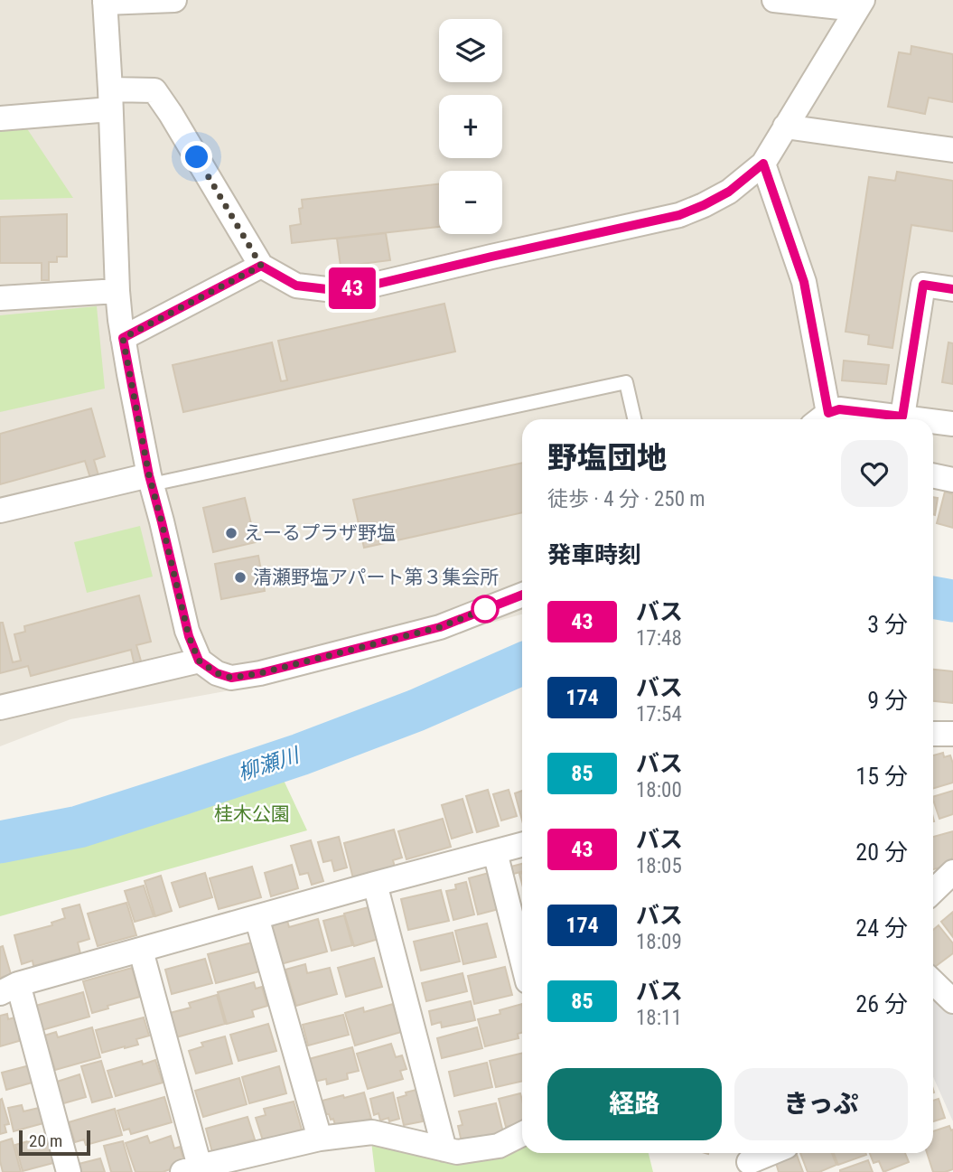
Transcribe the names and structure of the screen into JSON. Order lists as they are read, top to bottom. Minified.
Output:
{"water":["柳瀬川"],"parks":["桂木公園"],"places":["えーるプラザ野塩","清瀬野塩アパート第３集会所"],"lines":["bus line 43"],"scale_bar":"20 m","page":{"on_map":"43","map_buttons":["+","−"],"heading":[["野塩団地","徒歩 · 4 分 · 250 m"],"発車時刻"],"list":[{"mark":"43","name":"バス","note":"17:48","value":"3 分"},{"mark":"174","name":"バス","note":"17:54","value":"9 分"},{"mark":"85","name":"バス","note":"18:00","value":"15 分"},{"mark":"43","name":"バス","note":"18:05","value":"20 分"},{"mark":"174","name":"バス","note":"18:09","value":"24 分"},{"mark":"85","name":"バス","note":"18:11","value":"26 分"}],"buttons":["経路","きっぷ"],"scale":"20 m"}}
